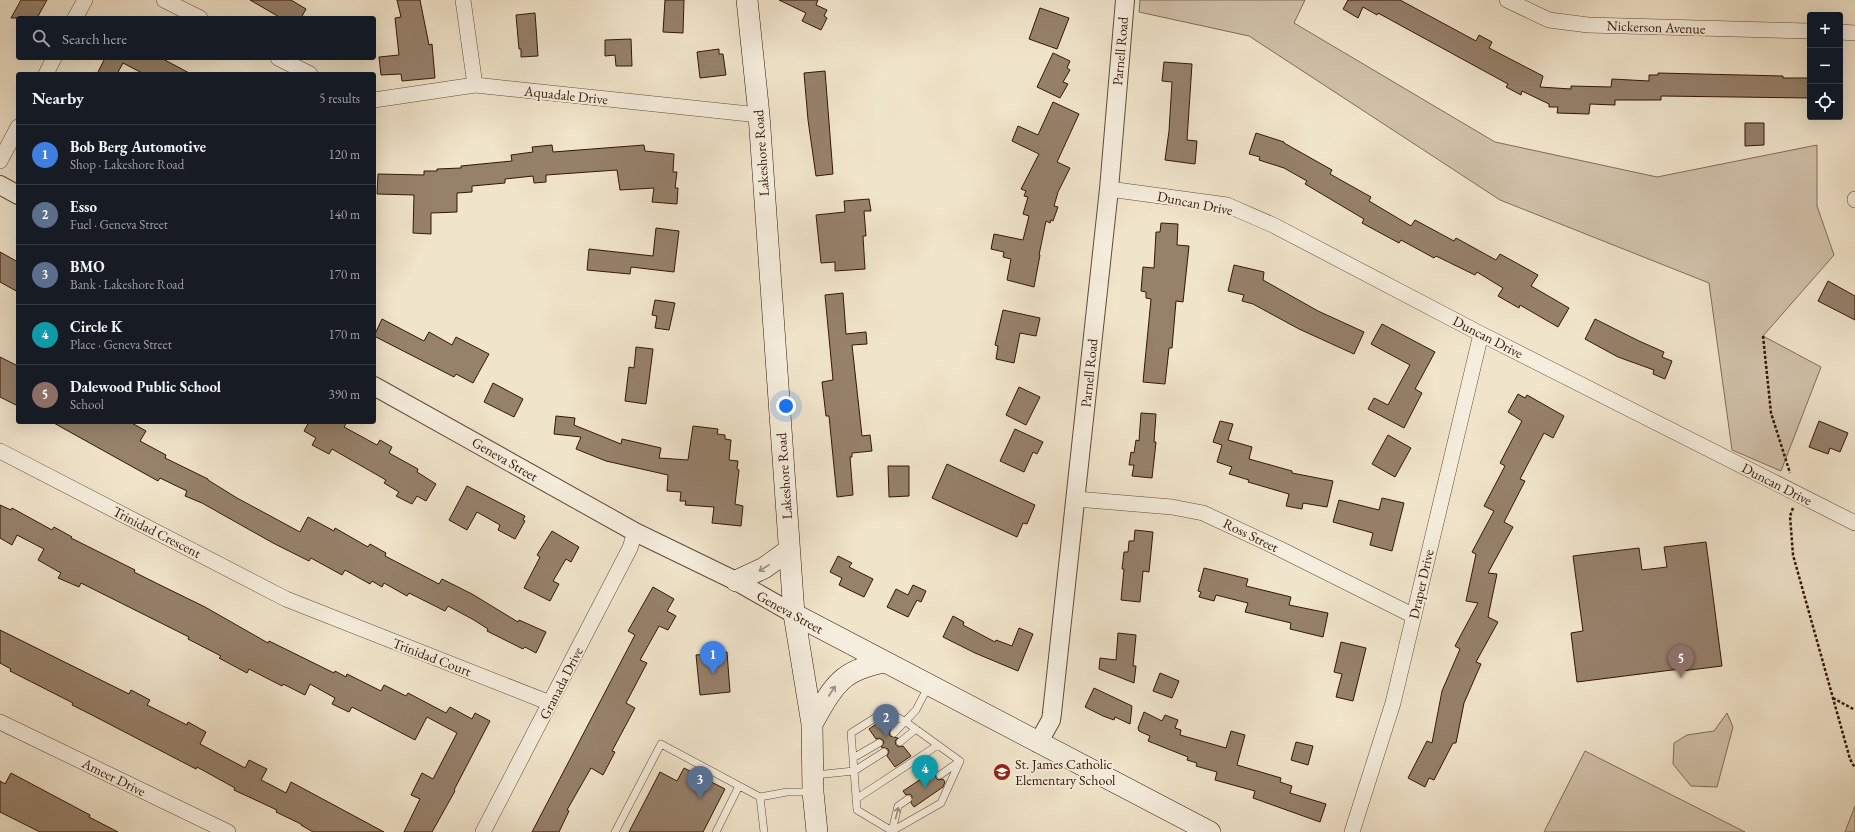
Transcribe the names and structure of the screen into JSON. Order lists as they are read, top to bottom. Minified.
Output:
{"streets":{"main road":["Lakeshore Road","Geneva Street"],"street":["Nickerson Avenue","Parnell Road","Aquadale Drive","Duncan Drive","Trinidad Crescent","Ross Street","Draper Drive","Trinidad Court","Granada Drive","Ameer Drive"]},"crossings":[["Parnell Road","Duncan Drive"],["Parnell Road","Geneva Street"],["Parnell Road","Ross Street"],["Aquadale Drive","Lakeshore Road"],["Lakeshore Road","Geneva Street"],["Duncan Drive","Draper Drive"],["Geneva Street","Granada Drive"],["Trinidad Crescent","Trinidad Court"],["Ross Street","Draper Drive"],["Trinidad Court","Granada Drive"]],"places":{"school or university":["St. James Catholic Elementary School"]},"page":{"map_buttons":["+","−"],"search":"Search here","heading":["Nearby","5 results"],"list":[{"mark":"1","name":"Bob Berg Automotive","note":"Shop · Lakeshore Road","value":"120 m"},{"mark":"2","name":"Esso","note":"Fuel · Geneva Street","value":"140 m"},{"mark":"3","name":"BMO","note":"Bank · Lakeshore Road","value":"170 m"},{"mark":"4","name":"Circle K","note":"Place · Geneva Street","value":"170 m"},{"mark":"5","name":"Dalewood Public School","note":"School","value":"390 m"}],"pins":["1","5","2","4","3"]}}
